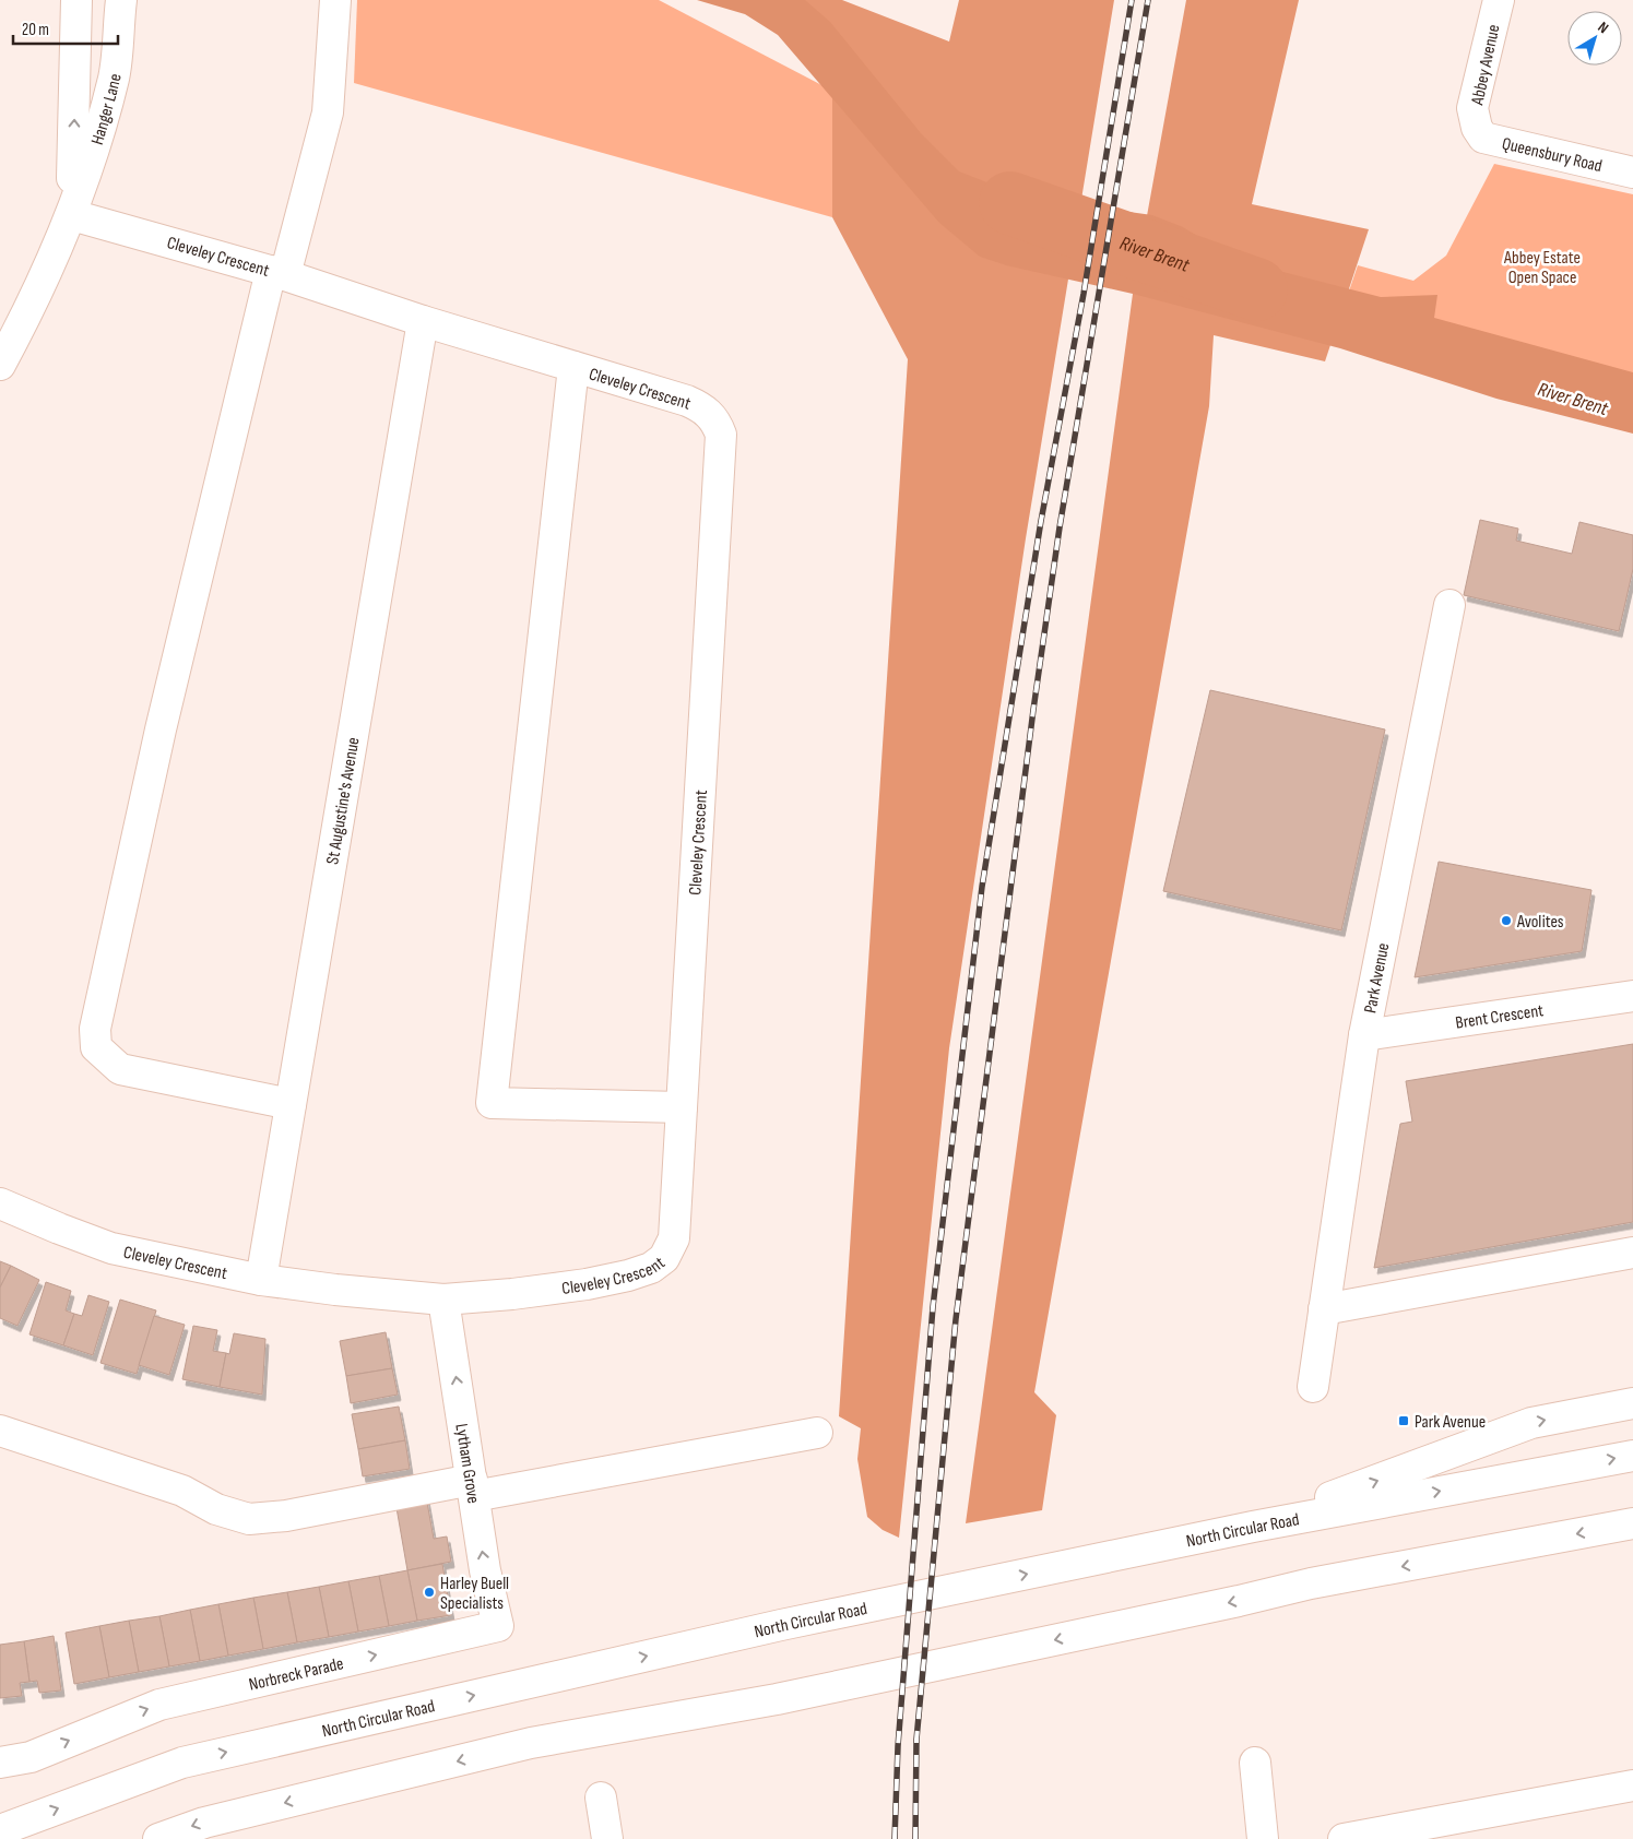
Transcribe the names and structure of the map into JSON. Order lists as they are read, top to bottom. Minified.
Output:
{"streets":{"main road":["Abbey Avenue","Hanger Lane","Queensbury Road","Cleveley Crescent","St Augustine's Avenue","Park Avenue","Brent Crescent","Lytham Grove","North Circular Road","Norbreck Parade"]},"crossings":[["Abbey Avenue","Queensbury Road"],["Hanger Lane","Cleveley Crescent"],["Cleveley Crescent","St Augustine's Avenue"],["Cleveley Crescent","Lytham Grove"],["Park Avenue","Brent Crescent"],["Lytham Grove","Norbreck Parade"]],"one_way":["Lytham Grove"],"water":["River Brent"],"parks":["Abbey Estate Open Space"],"places":{"other":["Avolites","Harley Buell Specialists"],"transit":["Park Avenue"]},"scale_bar":"20 m","north":"top right"}
